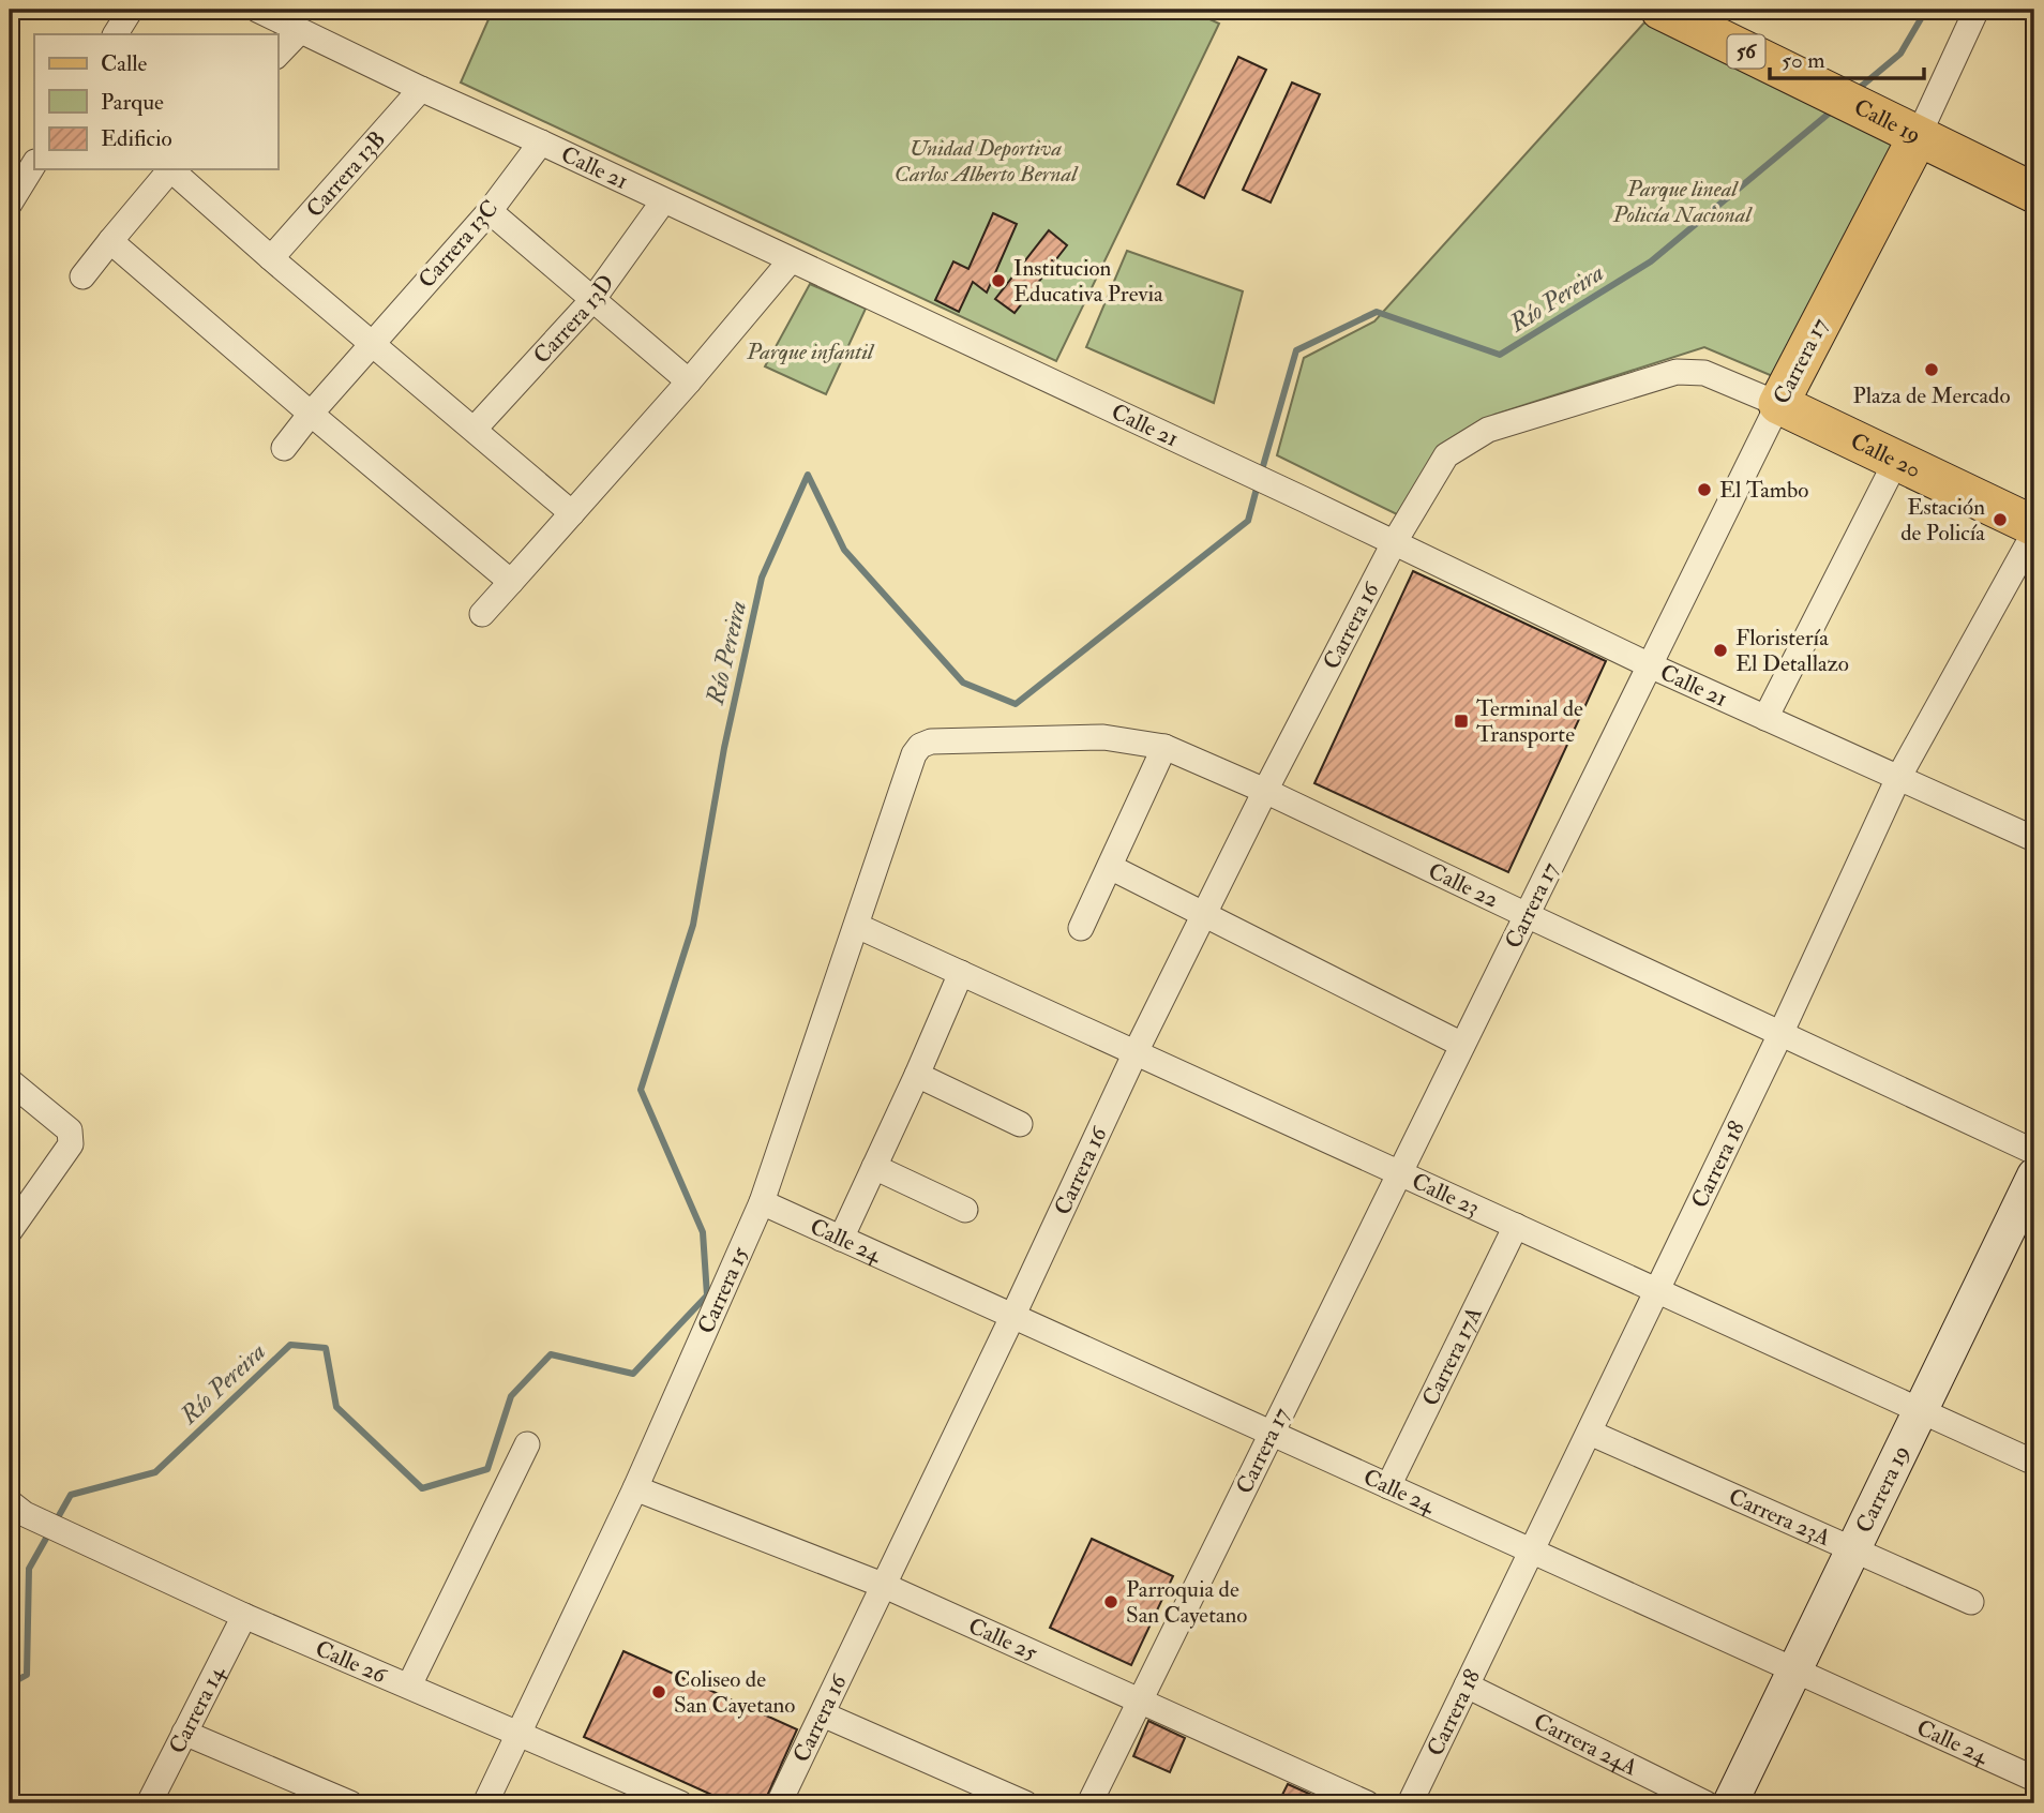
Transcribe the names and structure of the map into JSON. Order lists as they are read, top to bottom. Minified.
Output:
{"streets":{"main road":["56","Calle 19","Carrera 17","Calle 20","Carrera 19"],"street":["Calle 21","Carrera 13B","Carrera 13C","Carrera 13D","Carrera 16","Calle 22","Carrera 18","Calle 23","Calle 24","Carrera 15","Carrera 17A","Carrera 23A","Calle 25","Calle 26","Carrera 14","Carrera 24A"]},"crossings":[["Calle 19","Carrera 17"],["Calle 21","Carrera 13B"],["Calle 21","Carrera 13C"],["Calle 21","Carrera 13D"],["Calle 21","Carrera 17"],["Calle 21","Carrera 16"],["Calle 21","Carrera 18"],["Carrera 17","Calle 20"],["Carrera 17","Carrera 16"],["Carrera 17","Calle 22"],["Carrera 17","Calle 23"],["Carrera 17","Calle 24"],["Carrera 17","Calle 25"],["Calle 20","Carrera 16"],["Carrera 16","Calle 22"],["Carrera 16","Calle 23"],["Carrera 16","Calle 24"],["Carrera 16","Calle 25"],["Calle 22","Carrera 18"],["Calle 22","Carrera 15"],["Carrera 18","Calle 23"],["Carrera 18","Calle 24"],["Carrera 18","Carrera 23A"],["Carrera 18","Carrera 24A"],["Calle 23","Carrera 15"],["Calle 23","Carrera 17A"],["Calle 23","Carrera 19"],["Calle 24","Carrera 15"],["Calle 24","Carrera 17A"],["Calle 24","Carrera 19"],["Carrera 15","Calle 25"],["Carrera 15","Calle 26"],["Carrera 19","Carrera 23A"],["Calle 26","Carrera 14"]],"water":["Río Pereira"],"parks":["Unidad Deportiva Carlos Alberto Bernal","Parque lineal Policía Nacional","Parque infantil"],"places":{"other":["Institucion Educativa Previa","Plaza de Mercado","El Tambo","Estación de Policía","Floristería El Detallazo","Parroquia de San Cayetano","Coliseo de San Cayetano"],"transit":["Terminal de Transporte"]},"legend":["Calle","Parque","Edificio"],"scale_bar":"50 m"}
